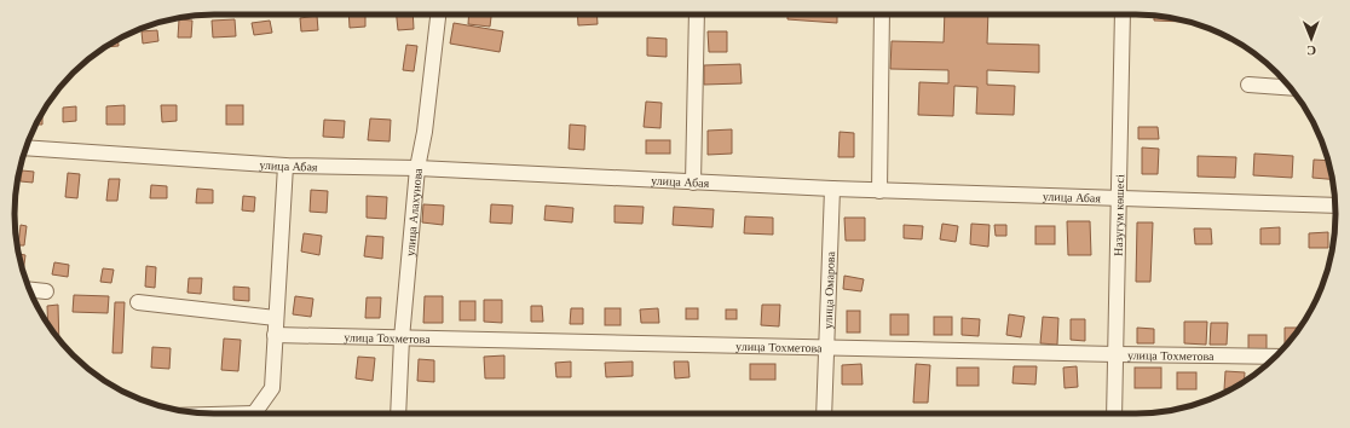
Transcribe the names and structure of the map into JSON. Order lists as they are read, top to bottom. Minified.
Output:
{"streets":{"street":["улица Абая","улица Алахунова","Назугум көшесі","улица Омарова","улица Тохметова"]},"crossings":[["улица Абая","улица Алахунова"],["улица Абая","Назугум көшесі"],["улица Абая","улица Омарова"],["улица Алахунова","улица Тохметова"],["Назугум көшесі","улица Тохметова"],["улица Омарова","улица Тохметова"]],"north":"bottom"}
